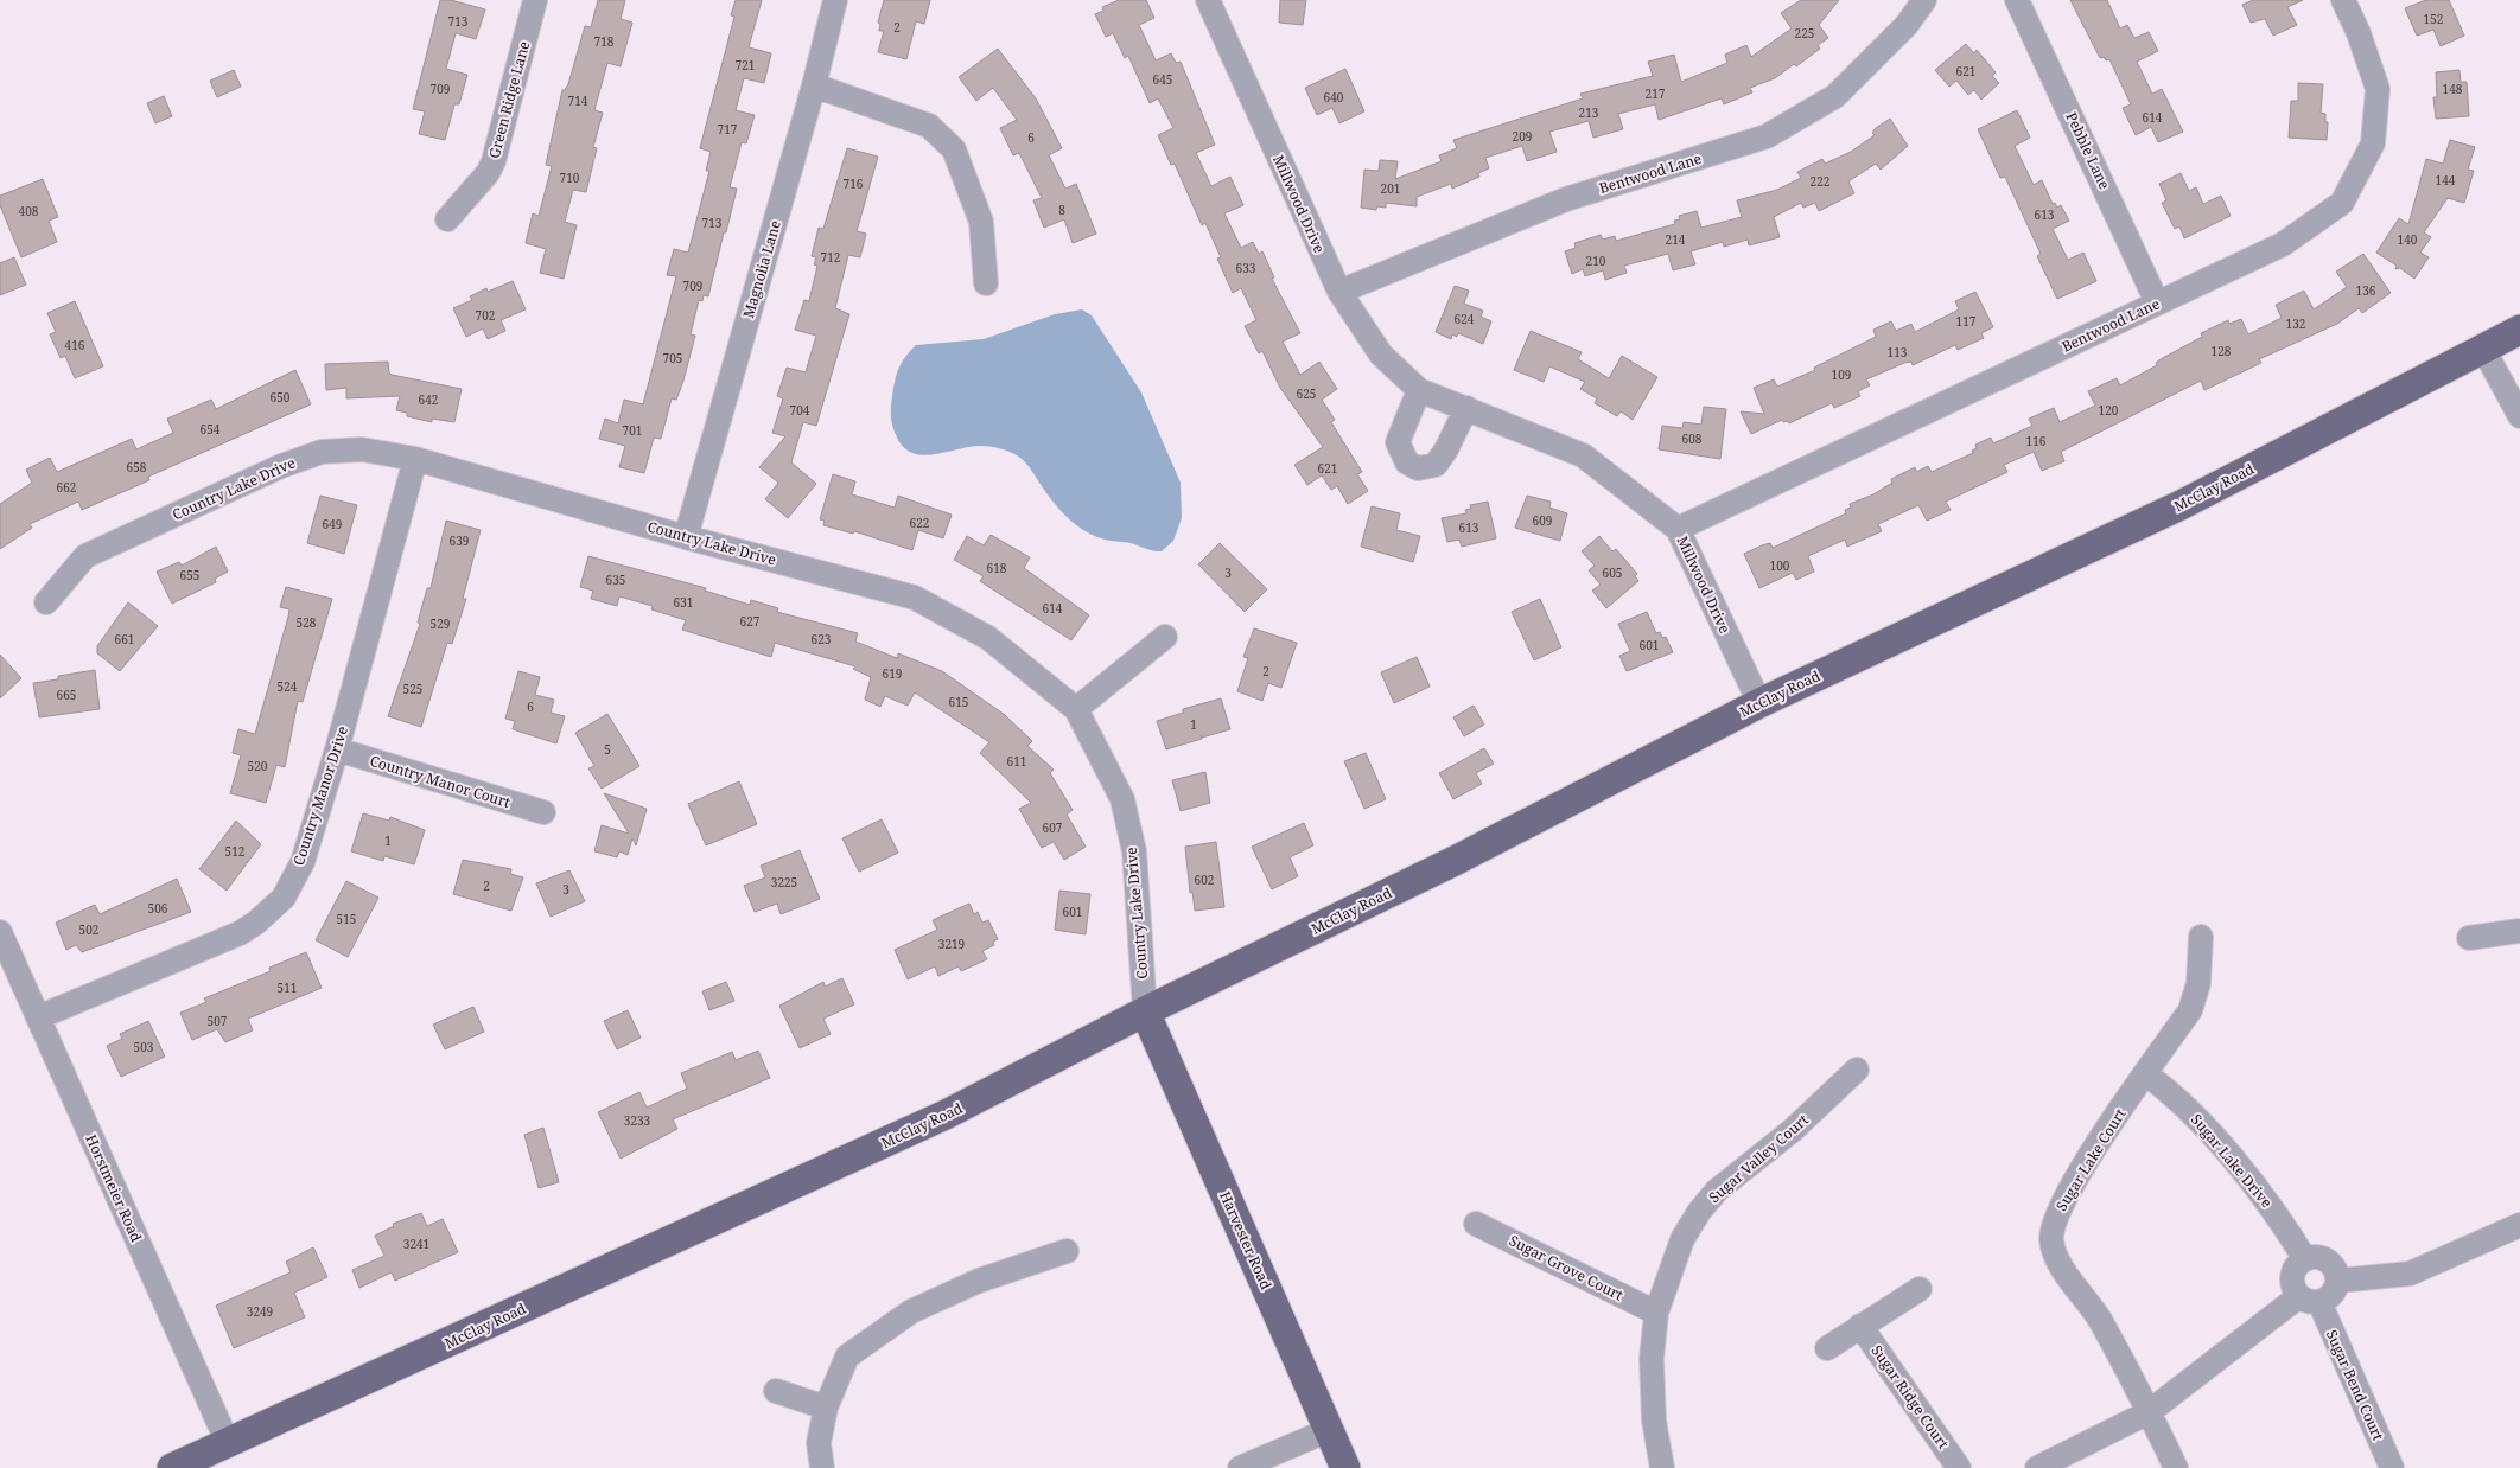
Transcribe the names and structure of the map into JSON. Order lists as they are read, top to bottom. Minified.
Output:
{"streets":{"main road":["McClay Road","Harvester Road"],"street":["Green Ridge Lane","Pebble Lane","Bentwood Lane","Millwood Drive","Magnolia Lane","Country Lake Drive","Country Manor Court","Country Manor Drive","Sugar Valley Court","Sugar Lake Court","Sugar Lake Drive","Horstmeier Road","Sugar Grove Court","Sugar Bend Court","Sugar Ridge Court"]},"crossings":[["Pebble Lane","Bentwood Lane"],["Bentwood Lane","Millwood Drive"],["Millwood Drive","McClay Road"],["Magnolia Lane","Country Lake Drive"],["McClay Road","Country Lake Drive"],["McClay Road","Horstmeier Road"],["McClay Road","Harvester Road"],["Country Lake Drive","Country Manor Drive"],["Country Lake Drive","Harvester Road"],["Country Manor Court","Country Manor Drive"],["Country Manor Drive","Horstmeier Road"],["Sugar Valley Court","Sugar Grove Court"],["Sugar Lake Court","Sugar Lake Drive"],["Sugar Lake Drive","Sugar Bend Court"]],"house_numbers":["152","713","2","225","718","721","621","645","709","148","217","640","714","213","614","717","209","6","710","144","222","716","201","8","408","613","713","214","140","712","210","633","709","136","702","624","117","132","416","128","113","705","109","625","650","642","704","120","654","701","608","116","658","621","662","609","622","649","613","639","100","618","3","605","655","635","631","614","627","528","529","661","623","601","2","619","524","525","665","615","6","1","5","611","520","607","1","512","602","3225","2","3","506","601","515","502","3219","511","507","503","3233","3241","3249"]}
